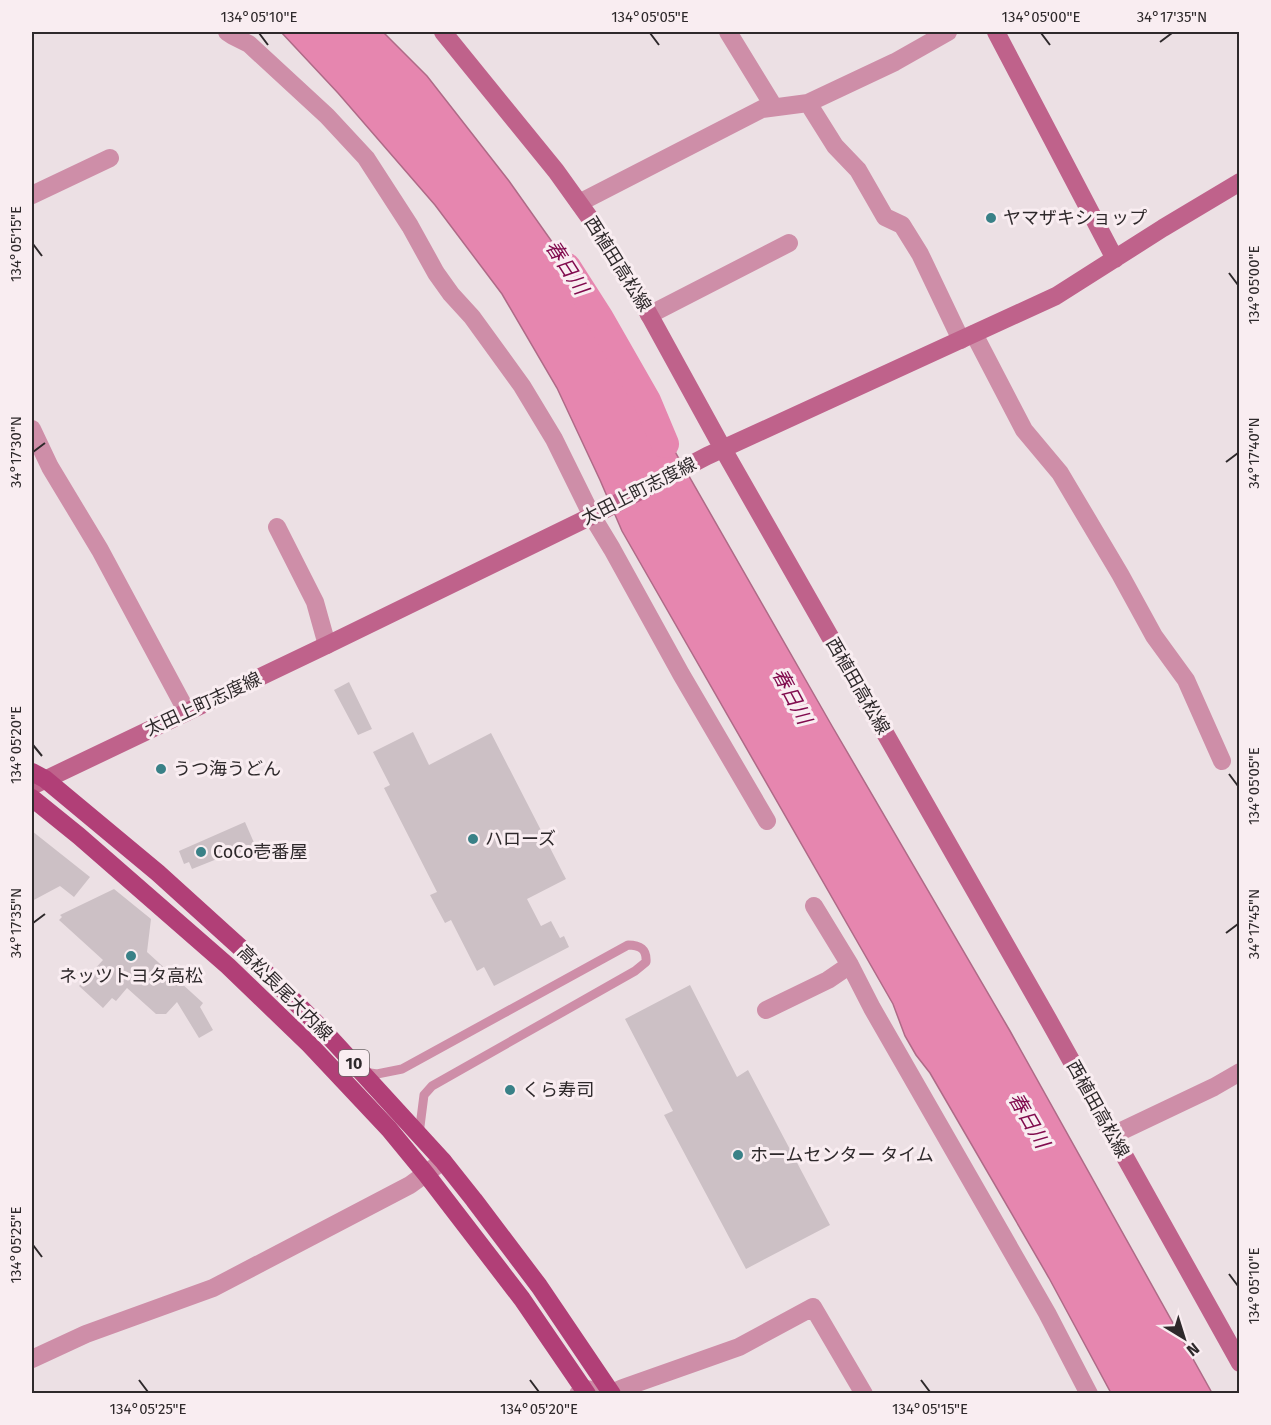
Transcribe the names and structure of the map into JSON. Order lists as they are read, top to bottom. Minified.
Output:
{"streets":{"main road":["西植田高松線","太田上町志度線","高松長尾大内線","10"]},"crossings":[["西植田高松線","太田上町志度線"],["太田上町志度線","高松長尾大内線"]],"water":["春日川"],"places":["ヤマザキショップ","うつ海うどん","ハローズ","CoCo壱番屋","ネッツトヨタ高松","くら寿司","ホームセンター タイム"],"north":"bottom right","coordinates":["134°05'10\"E","134°05'05\"E","134°05'00\"E","34°17'35\"N","134°05'15\"E","34°17'30\"N","34°17'40\"N","134°05'20\"E","34°17'45\"N","134°05'25\"E"]}
